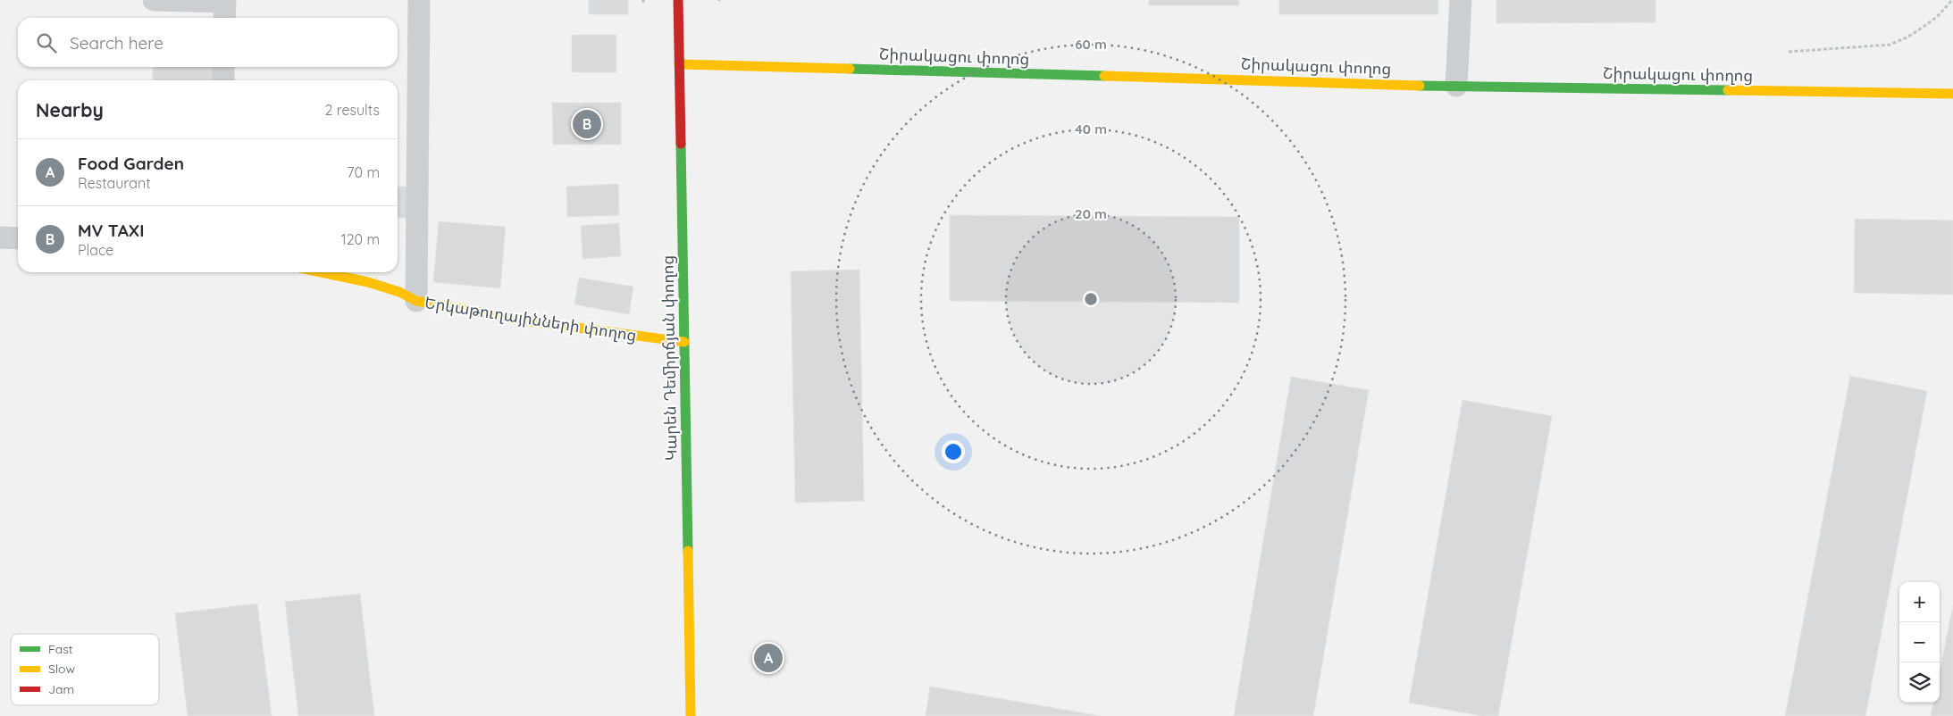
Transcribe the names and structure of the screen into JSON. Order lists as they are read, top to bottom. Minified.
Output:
{"streets":{"main road":["Շիրակացու փողոց","Երկաթուղայինների փողոց","Կարեն Դեմիրճյան փողոց"]},"crossings":[["Շիրակացու փողոց","Կարեն Դեմիրճյան փողոց"],["Երկաթուղայինների փողոց","Կարեն Դեմիրճյան փողոց"]],"legend":["Fast","Slow","Jam"],"page":{"search":"Search here","heading":["Nearby","2 results"],"pins":["B","A"],"list":[{"mark":"A","name":"Food Garden","note":"Restaurant","value":"70 m"},{"mark":"B","name":"MV TAXI","note":"Place","value":"120 m"}],"map_buttons":["+","−"]},"rings":["60 m","40 m","20 m"]}
